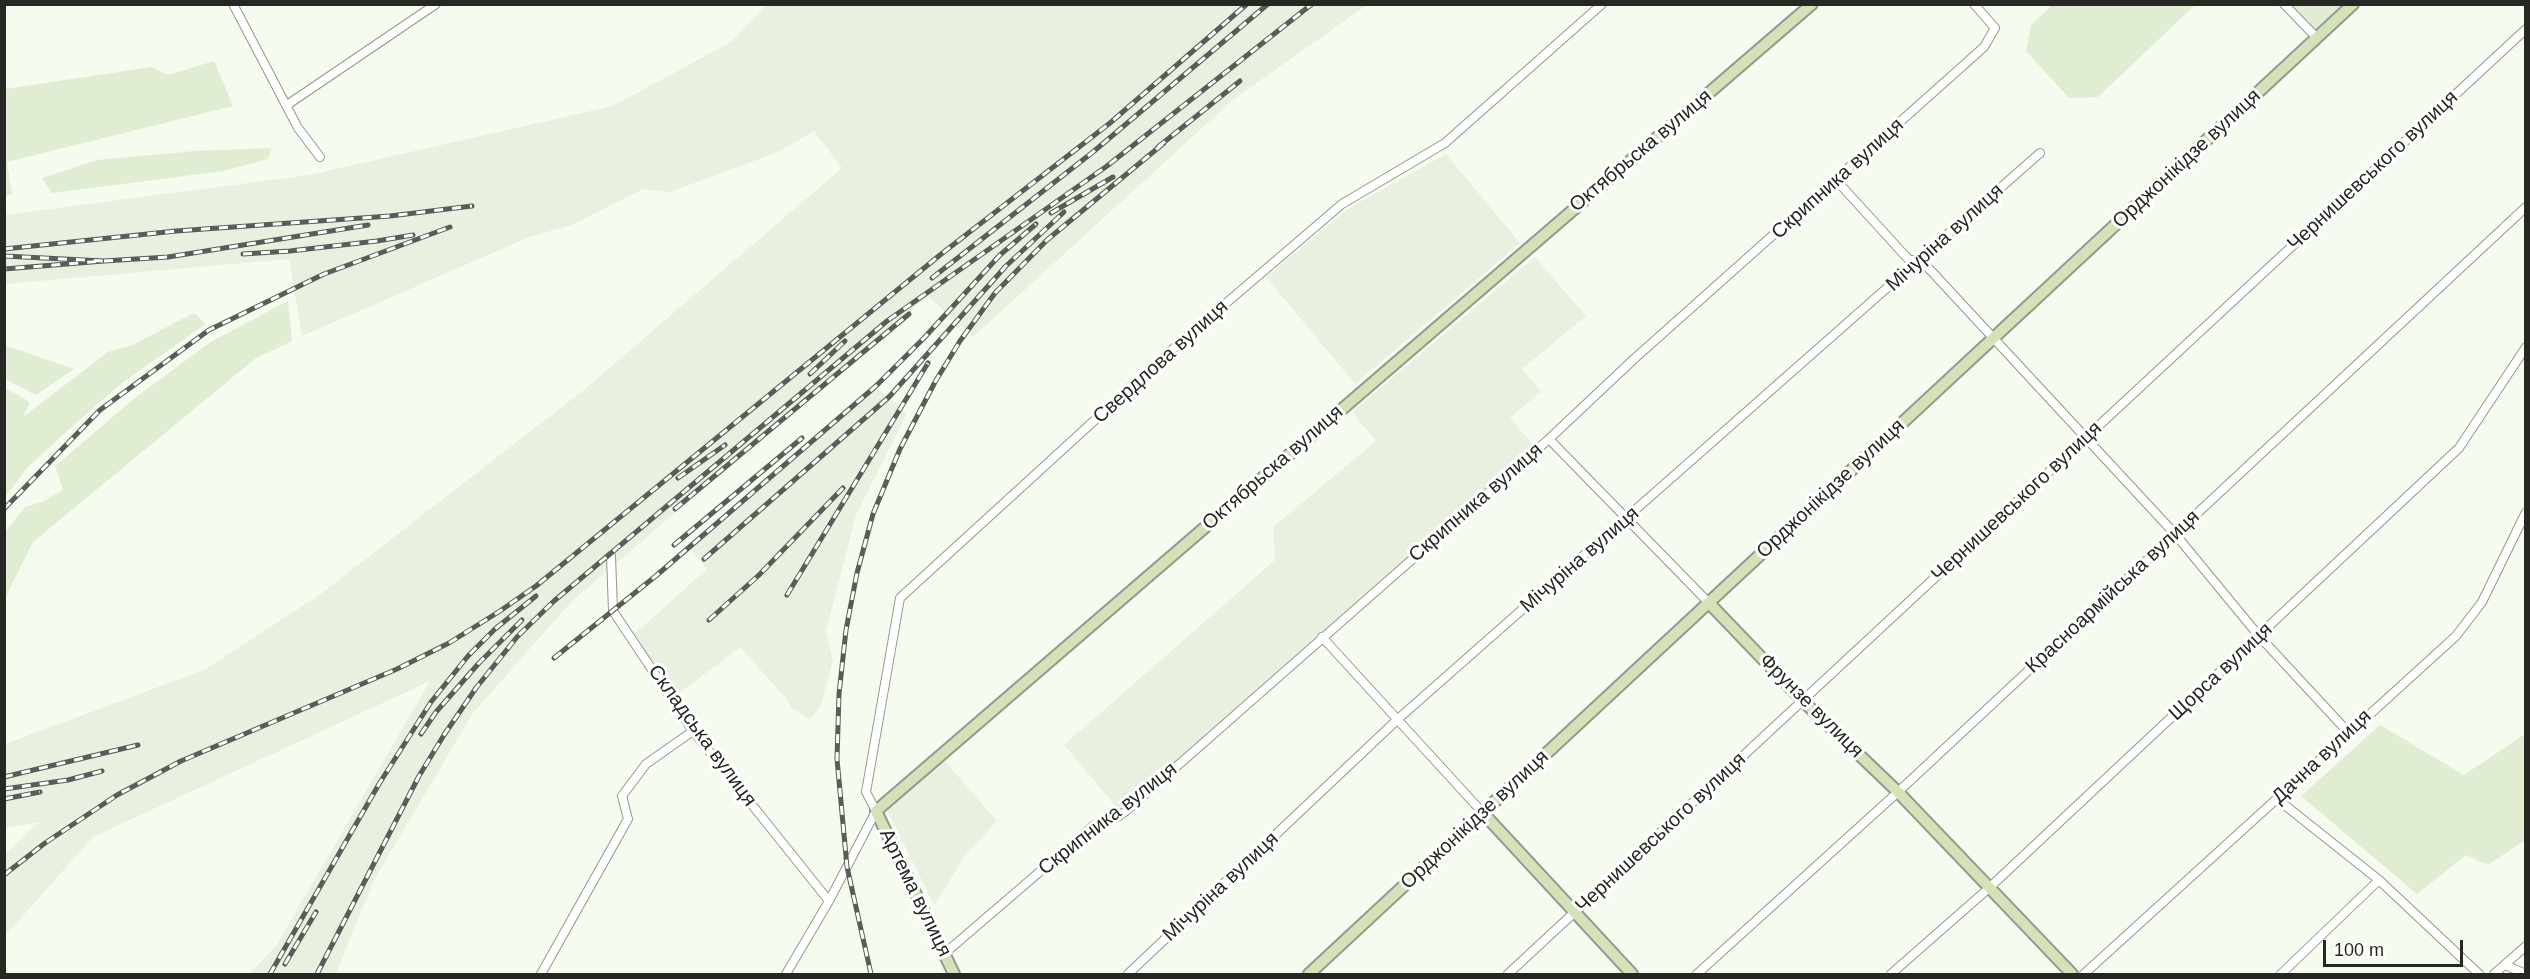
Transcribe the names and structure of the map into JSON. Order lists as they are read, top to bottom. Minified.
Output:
{"streets":{"main road":["Октябрьска вулиця","Орджонікідзе вулиця","Фрунзе вулиця","Артема вулиця"],"street":["Чернишевського вулиця","Скрипника вулиця","Мічуріна вулиця","Свердлова вулиця","Красноармійська вулиця","Щорса вулиця","Складська вулиця","Дачна вулиця"]},"crossings":[["Октябрьска вулиця","Свердлова вулиця"],["Октябрьска вулиця","Складська вулиця"],["Октябрьска вулиця","Артема вулиця"],["Орджонікідзе вулиця","Фрунзе вулиця"],["Чернишевського вулиця","Фрунзе вулиця"],["Скрипника вулиця","Фрунзе вулиця"],["Скрипника вулиця","Артема вулиця"],["Мічуріна вулиця","Фрунзе вулиця"],["Свердлова вулиця","Артема вулиця"],["Красноармійська вулиця","Фрунзе вулиця"],["Щорса вулиця","Фрунзе вулиця"]],"scale_bar":"100 m"}
